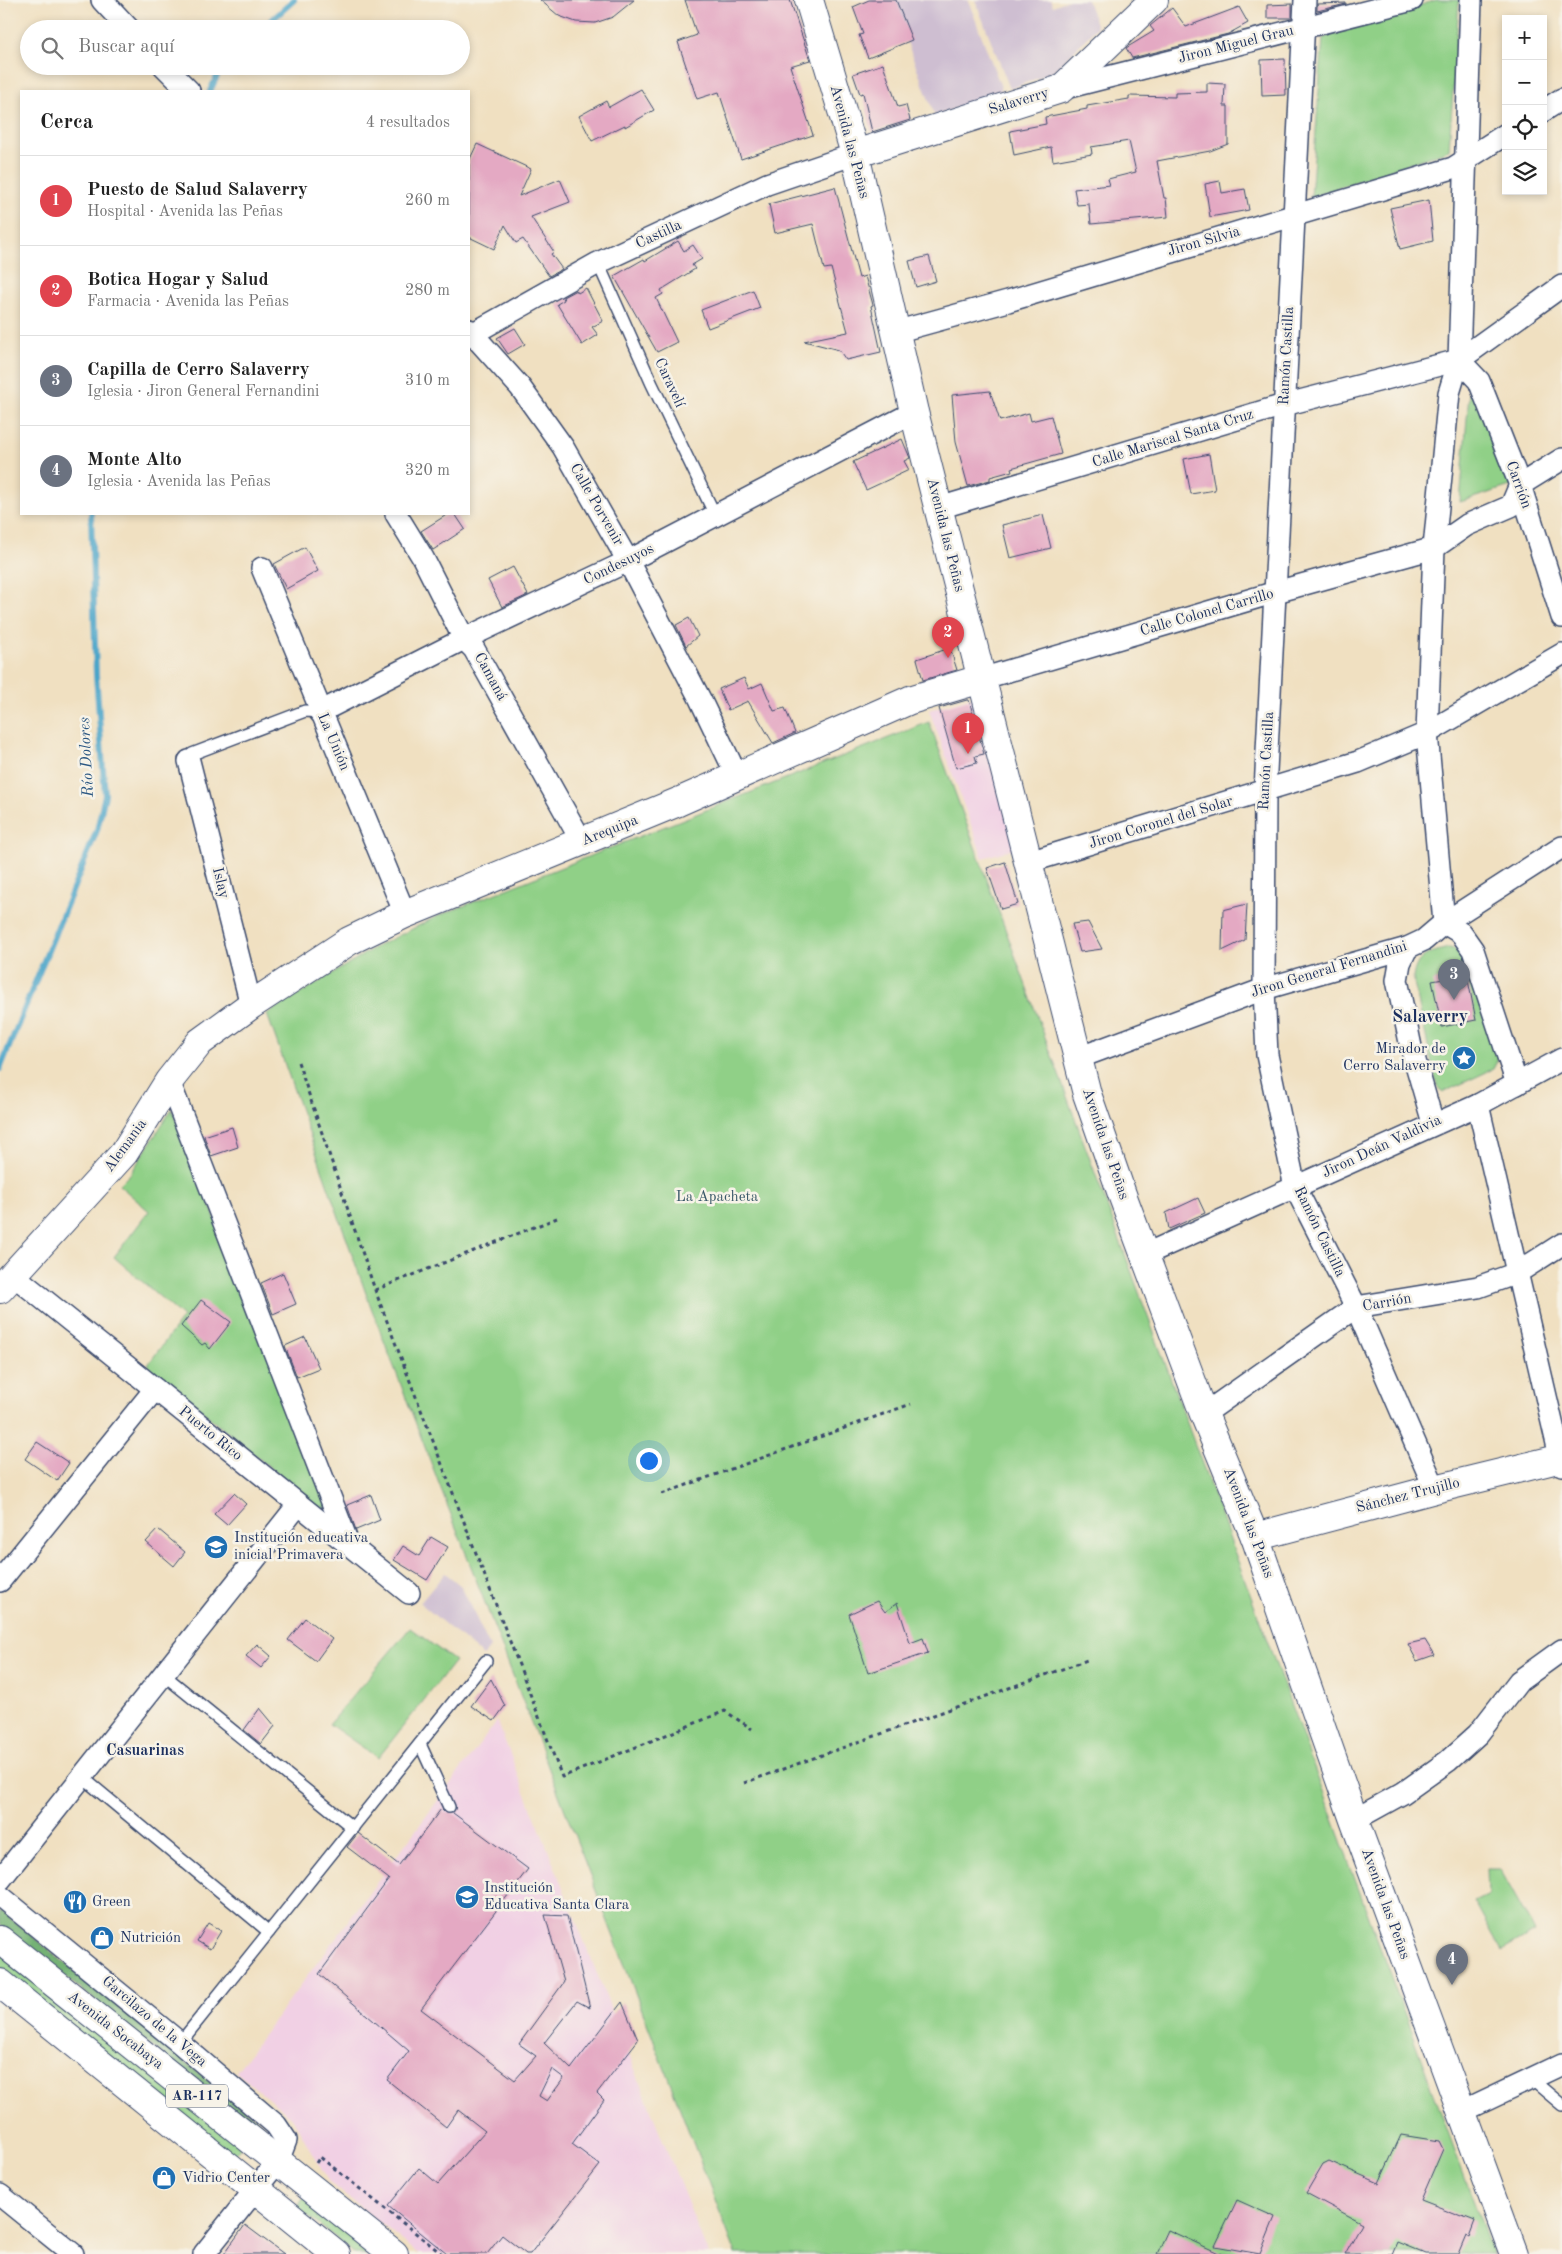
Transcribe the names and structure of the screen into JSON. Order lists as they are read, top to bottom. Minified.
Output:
{"streets":{"street":["Jiron Miguel Grau","Salaverry","Avenida las Peñas","Castilla","Jiron Silvia","Ramón Castilla","Calle Mariscal Santa Cruz","Carrión","Calle Porvenir","Condesuyos","Calle Colonel Carrillo","Camaná","La Unión","Jiron Coronel del Solar","Arequipa","Islay","Jiron General Fernandini","Alemania","Jiron Deán Valdivia","Puerto Rico","Sánchez Trujillo","Garcilazo de la Vega","Avenida Socabaya","AR-117"],"lane":["Caravelí"]},"crossings":[["Jiron Miguel Grau","Salaverry"],["Jiron Miguel Grau","Ramón Castilla"],["Salaverry","Avenida las Peñas"],["Salaverry","Castilla"],["Avenida las Peñas","Castilla"],["Avenida las Peñas","Jiron Silvia"],["Avenida las Peñas","Calle Mariscal Santa Cruz"],["Avenida las Peñas","Carrión"],["Avenida las Peñas","Condesuyos"],["Avenida las Peñas","Calle Colonel Carrillo"],["Avenida las Peñas","Jiron Coronel del Solar"],["Avenida las Peñas","Arequipa"],["Avenida las Peñas","Jiron General Fernandini"],["Avenida las Peñas","Jiron Deán Valdivia"],["Avenida las Peñas","Sánchez Trujillo"],["Castilla","Caravelí"],["Castilla","Calle Porvenir"],["Jiron Silvia","Ramón Castilla"],["Ramón Castilla","Calle Mariscal Santa Cruz"],["Ramón Castilla","Carrión"],["Ramón Castilla","Calle Colonel Carrillo"],["Ramón Castilla","Jiron Coronel del Solar"],["Ramón Castilla","Jiron General Fernandini"],["Ramón Castilla","Jiron Deán Valdivia"],["Ramón Castilla","Sánchez Trujillo"],["Caravelí","Condesuyos"],["Calle Mariscal Santa Cruz","Carrión"],["Carrión","Calle Colonel Carrillo"],["Calle Porvenir","Condesuyos"],["Calle Porvenir","Arequipa"],["Condesuyos","Camaná"],["Condesuyos","La Unión"],["Calle Colonel Carrillo","Arequipa"],["Camaná","Arequipa"],["La Unión","Arequipa"],["Arequipa","Islay"],["Arequipa","Alemania"],["Islay","Alemania"],["Alemania","Puerto Rico"],["Garcilazo de la Vega","Avenida Socabaya"]],"districts":["Salaverry","Casuarinas"],"water":["Río Dolores"],"parks":["La Apacheta"],"places":{"place":["Mirador de Cerro Salaverry"],"school or university":["Institución educativa inicial Primavera","Institución Educativa Santa Clara"],"restaurant":["Green"],"shop":["Nutrición","Vidrio Center"]},"page":{"map_buttons":["+","−"],"search":"Buscar aquí","heading":["Cerca","4 resultados"],"list":[{"mark":"1","name":"Puesto de Salud Salaverry","note":"Hospital · Avenida las Peñas","value":"260 m"},{"mark":"2","name":"Botica Hogar y Salud","note":"Farmacia · Avenida las Peñas","value":"280 m"},{"mark":"3","name":"Capilla de Cerro Salaverry","note":"Iglesia · Jiron General Fernandini","value":"310 m"},{"mark":"4","name":"Monte Alto","note":"Iglesia · Avenida las Peñas","value":"320 m"}],"pins":["2","1","3","4"]}}
